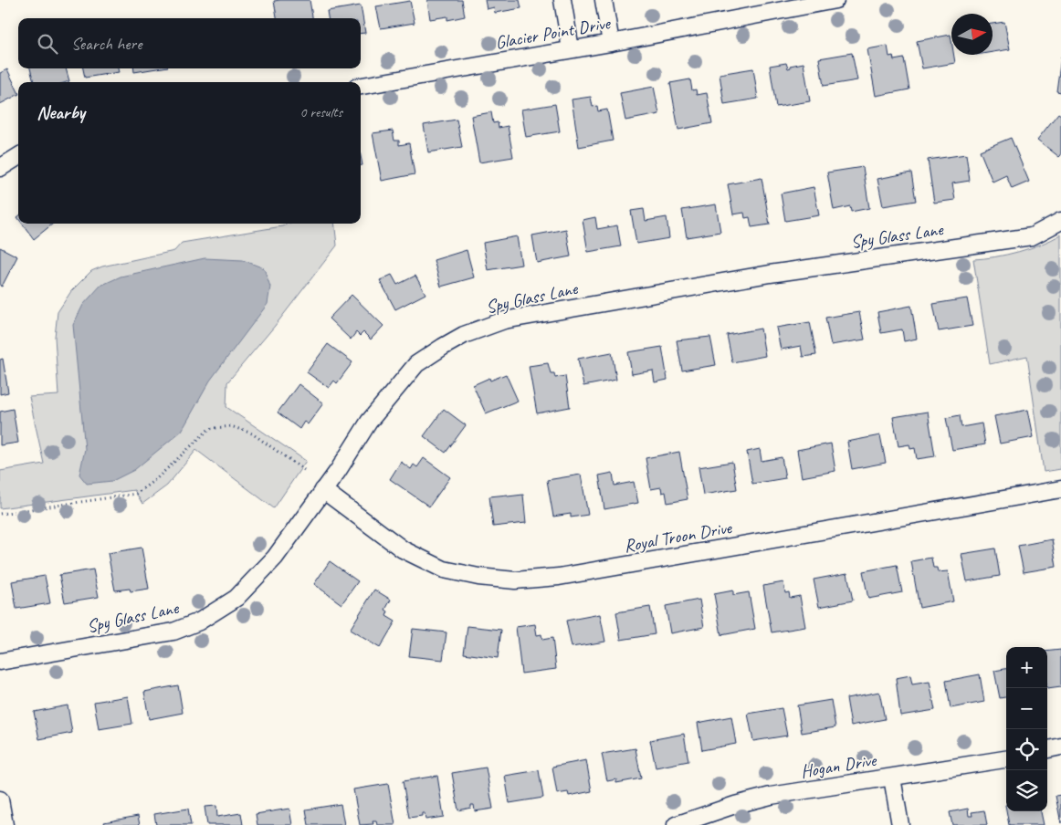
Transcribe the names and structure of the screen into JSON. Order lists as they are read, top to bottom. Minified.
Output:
{"streets":{"street":["Glacier Point Drive","Spy Glass Lane","Royal Troon Drive","Hogan Drive"]},"crossings":[["Spy Glass Lane","Royal Troon Drive"]],"north":"right","page":{"search":"Search here","heading":["Nearby","0 results"],"map_buttons":["+","−"]}}
